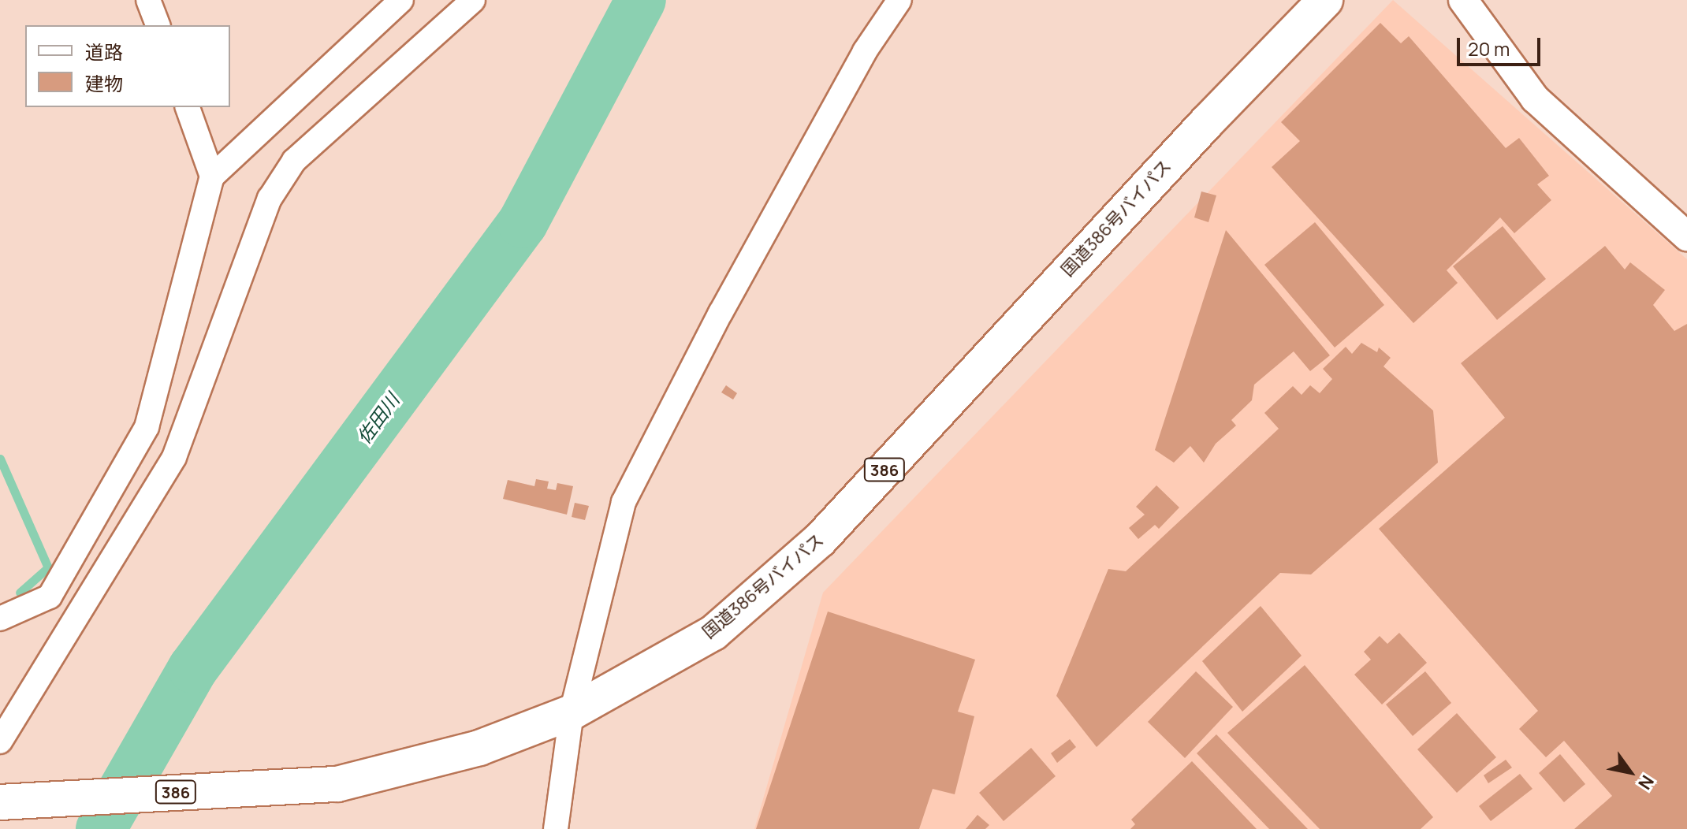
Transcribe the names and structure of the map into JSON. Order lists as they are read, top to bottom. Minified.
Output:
{"streets":{"highway":["国道386号バイパス","386"]},"water":["佐田川"],"legend":["道路","建物"],"scale_bar":"20 m","north":"bottom right"}
